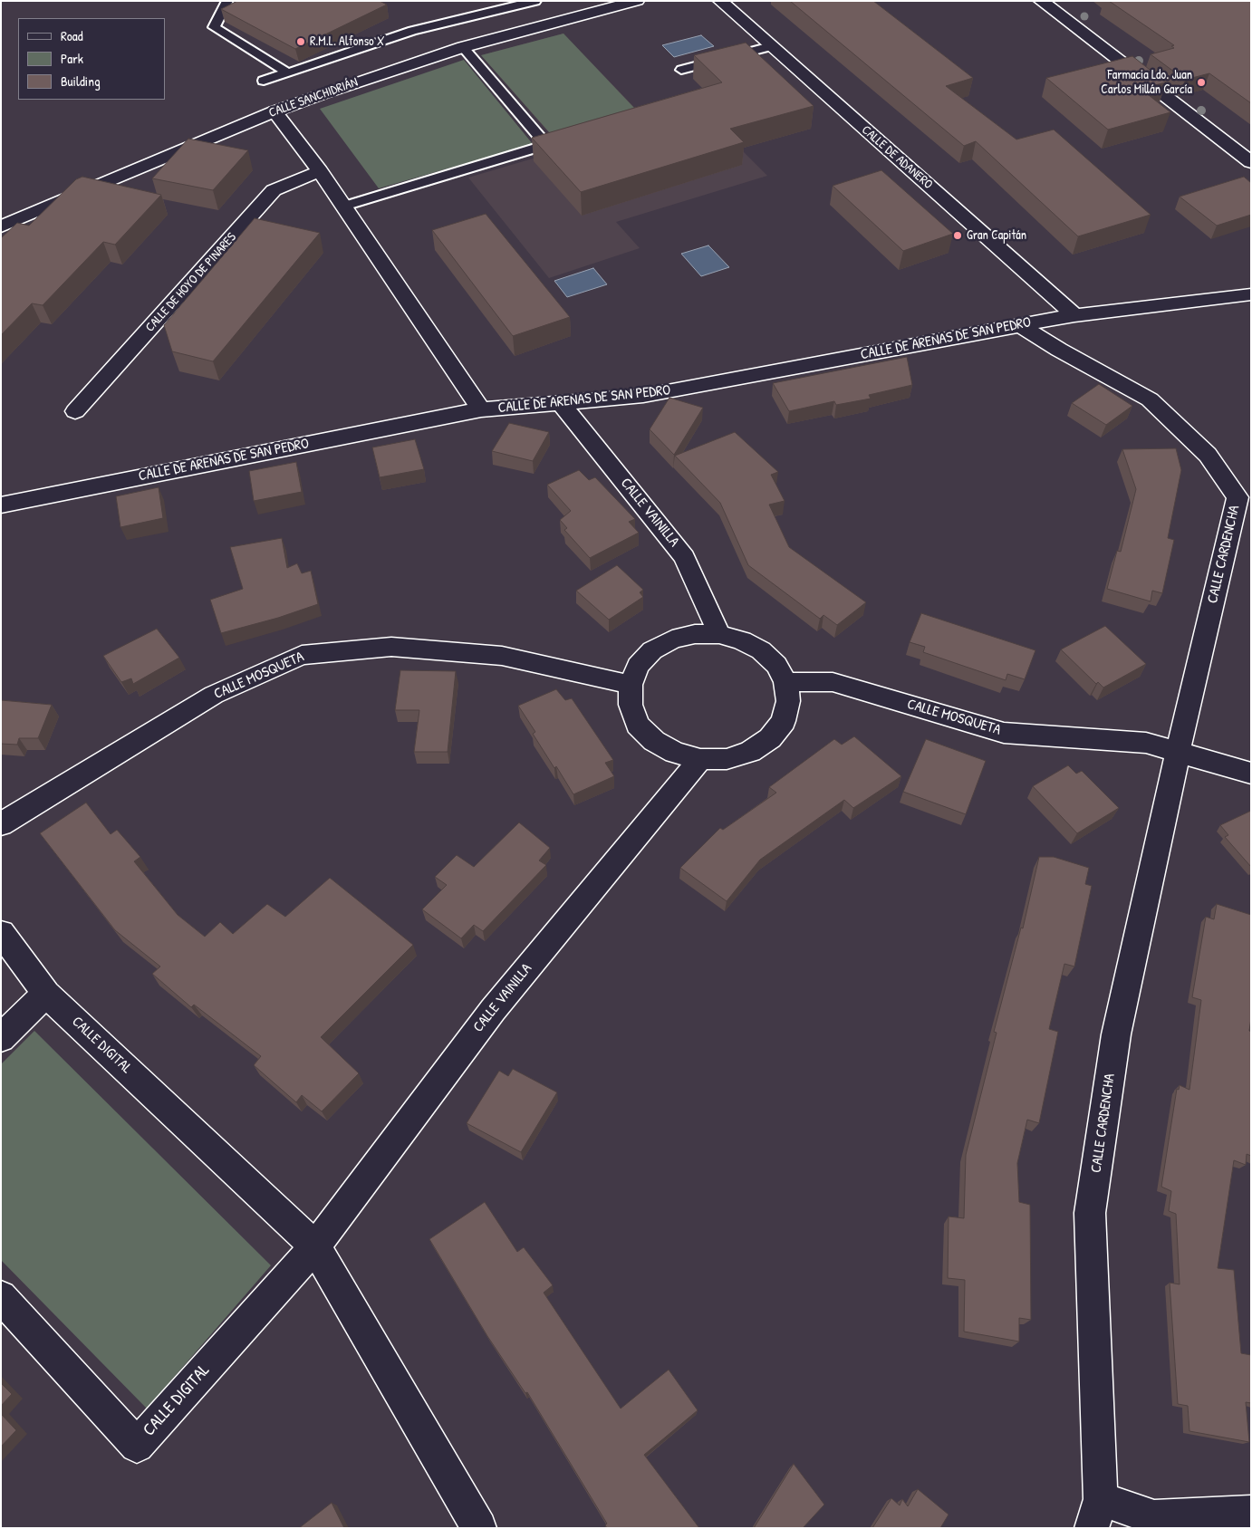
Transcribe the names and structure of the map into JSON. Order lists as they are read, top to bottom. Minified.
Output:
{"streets":{"street":["CALLE SANCHIDRIÁN","CALLE DE ADANERO","CALLE DE HOYO DE PINARES","CALLE DE ARENAS DE SAN PEDRO","CALLE VAINILLA","CALLE CARDENCHA","CALLE MOSQUETA","CALLE DIGITAL"]},"crossings":[["CALLE DE ADANERO","CALLE DE ARENAS DE SAN PEDRO"],["CALLE DE ARENAS DE SAN PEDRO","CALLE VAINILLA"],["CALLE DE ARENAS DE SAN PEDRO","CALLE CARDENCHA"],["CALLE VAINILLA","CALLE MOSQUETA"],["CALLE VAINILLA","CALLE DIGITAL"],["CALLE CARDENCHA","CALLE MOSQUETA"]],"places":["R.M.L. Alfonso X","Farmacia Ldo. Juan Carlos Millán García","Gran Capitán"],"legend":["Road","Park","Building"]}
